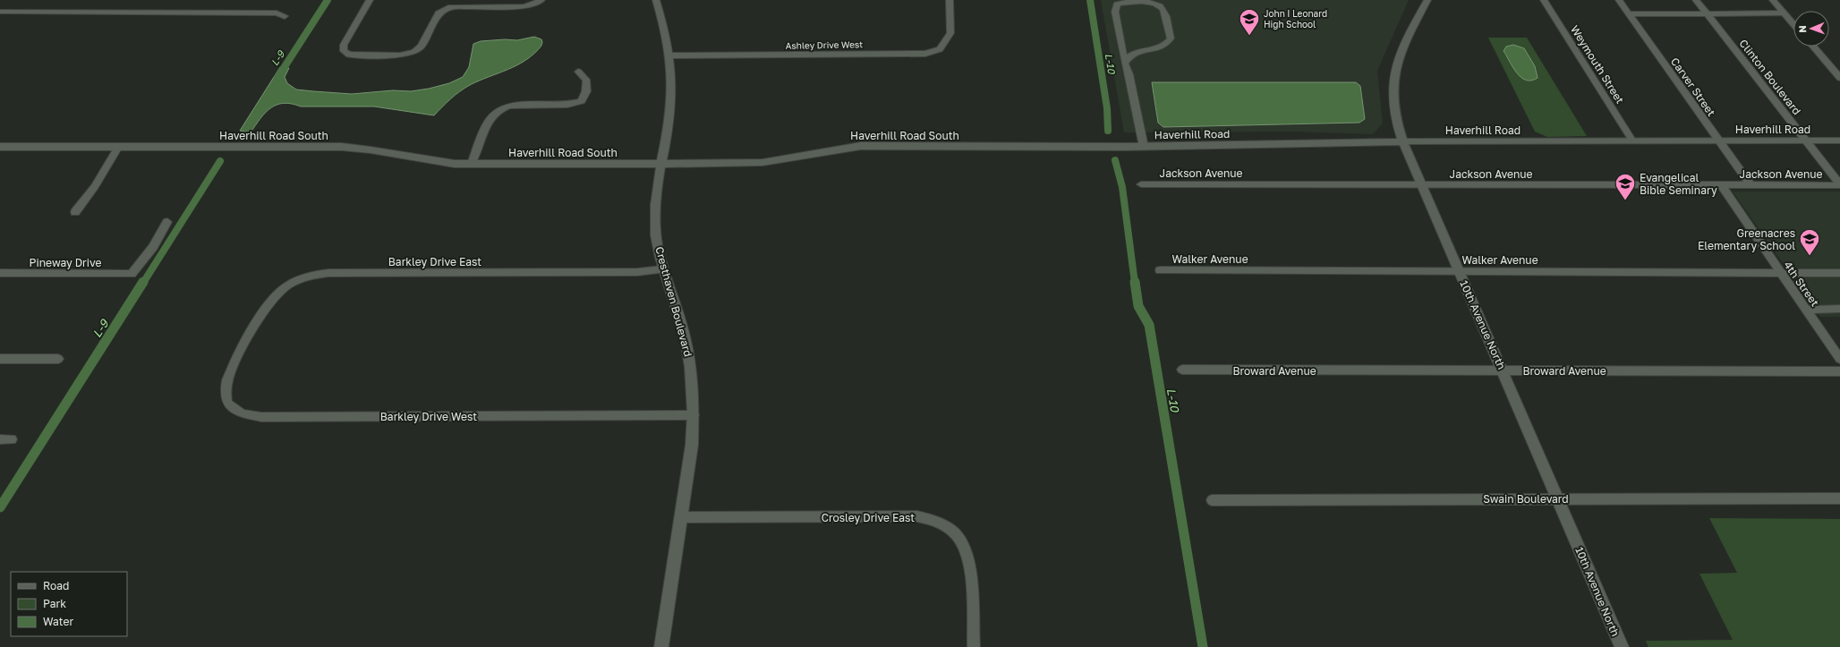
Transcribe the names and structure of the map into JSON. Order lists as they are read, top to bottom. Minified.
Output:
{"streets":{"street":["Ashley Drive West","Weymouth Street","Clinton Boulevard","Carver Street","Haverhill Road","Haverhill Road South","Jackson Avenue","Walker Avenue","Barkley Drive East","Pineway Drive","4th Street","Cresthaven Boulevard","10th Avenue North","Broward Avenue","Barkley Drive West","Swain Boulevard","Crosley Drive East"]},"crossings":[["Ashley Drive West","Cresthaven Boulevard"],["Weymouth Street","Haverhill Road"],["Clinton Boulevard","Haverhill Road"],["Clinton Boulevard","Jackson Avenue"],["Carver Street","Haverhill Road"],["Carver Street","Jackson Avenue"],["Haverhill Road","Haverhill Road South"],["Haverhill Road","10th Avenue North"],["Haverhill Road South","Cresthaven Boulevard"],["Jackson Avenue","4th Street"],["Jackson Avenue","10th Avenue North"],["Walker Avenue","4th Street"],["Walker Avenue","10th Avenue North"],["Barkley Drive East","Cresthaven Boulevard"],["Barkley Drive East","Barkley Drive West"],["Cresthaven Boulevard","Barkley Drive West"],["Cresthaven Boulevard","Crosley Drive East"],["10th Avenue North","Broward Avenue"],["10th Avenue North","Swain Boulevard"]],"water":["L-9","L-10"],"places":{"school or university":["John I Leonard High School","Evangelical Bible Seminary","Greenacres Elementary School"]},"legend":["Road","Park","Water"],"north":"left"}
